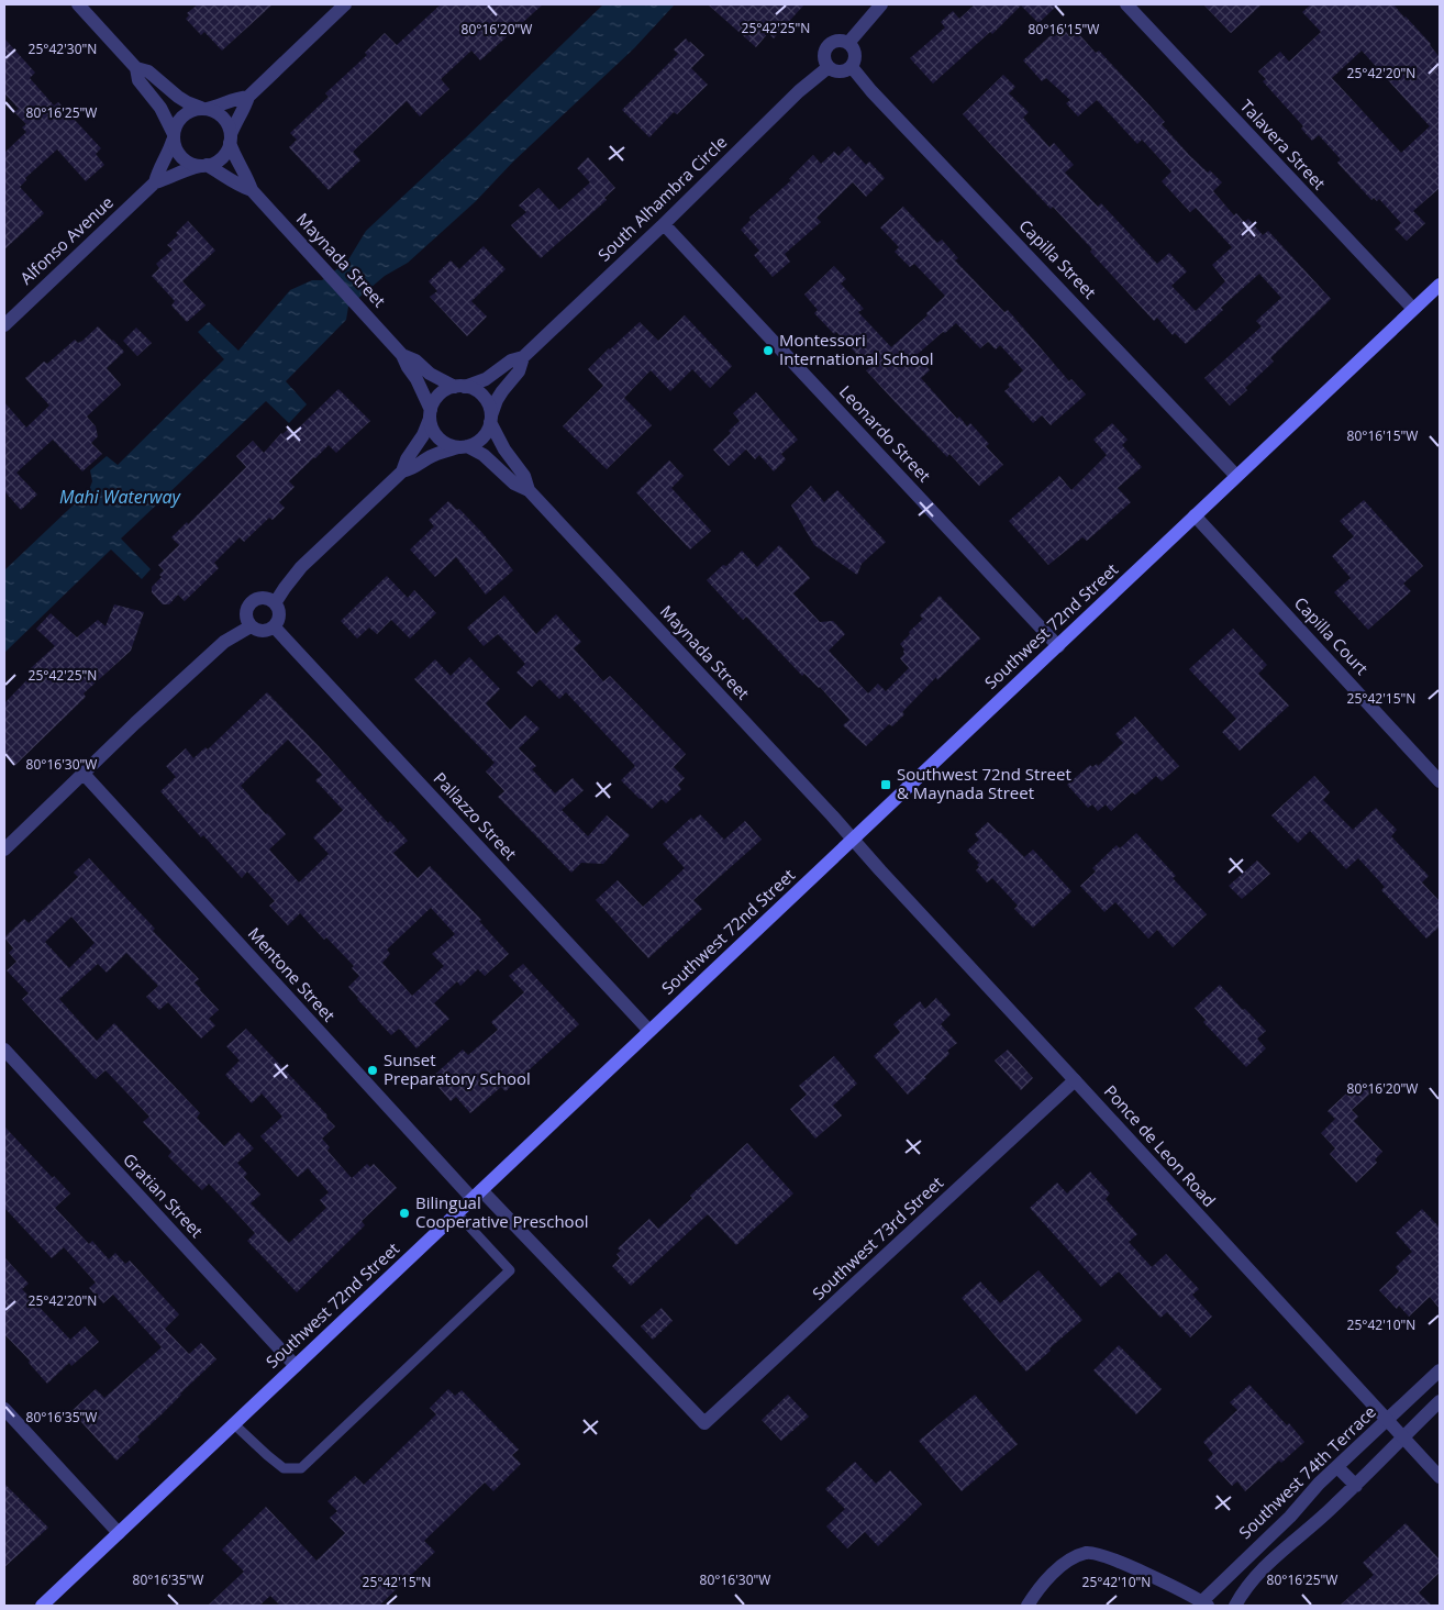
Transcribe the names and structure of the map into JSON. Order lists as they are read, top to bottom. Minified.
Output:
{"streets":{"main road":["Southwest 72nd Street"],"street":["Talavera Street","South Alhambra Circle","Alfonso Avenue","Capilla Street","Maynada Street","Leonardo Street","Capilla Court","Pallazzo Street","Mentone Street","Ponce de Leon Road","Gratian Street","Southwest 73rd Street","Southwest 74th Terrace"]},"crossings":[["Talavera Street","Southwest 72nd Street"],["South Alhambra Circle","Capilla Street"],["South Alhambra Circle","Maynada Street"],["South Alhambra Circle","Leonardo Street"],["Alfonso Avenue","Maynada Street"],["Capilla Street","Southwest 72nd Street"],["Maynada Street","Southwest 72nd Street"],["Maynada Street","Ponce de Leon Road"],["Leonardo Street","Southwest 72nd Street"],["Southwest 72nd Street","Capilla Court"],["Southwest 72nd Street","Pallazzo Street"],["Southwest 72nd Street","Mentone Street"],["Southwest 72nd Street","Ponce de Leon Road"],["Southwest 72nd Street","Gratian Street"],["Mentone Street","Southwest 73rd Street"],["Ponce de Leon Road","Southwest 73rd Street"],["Ponce de Leon Road","Southwest 74th Terrace"]],"water":["Mahi Waterway"],"places":{"other":["Montessori International School","Sunset Preparatory School","Bilingual Cooperative Preschool"],"transit":["Southwest 72nd Street & Maynada Street"]},"coordinates":["25°42'25\"N","80°16'20\"W","80°16'15\"W","25°42'30\"N","25°42'20\"N","80°16'25\"W","25°42'15\"N","80°16'30\"W","25°42'10\"N","80°16'35\"W"]}
